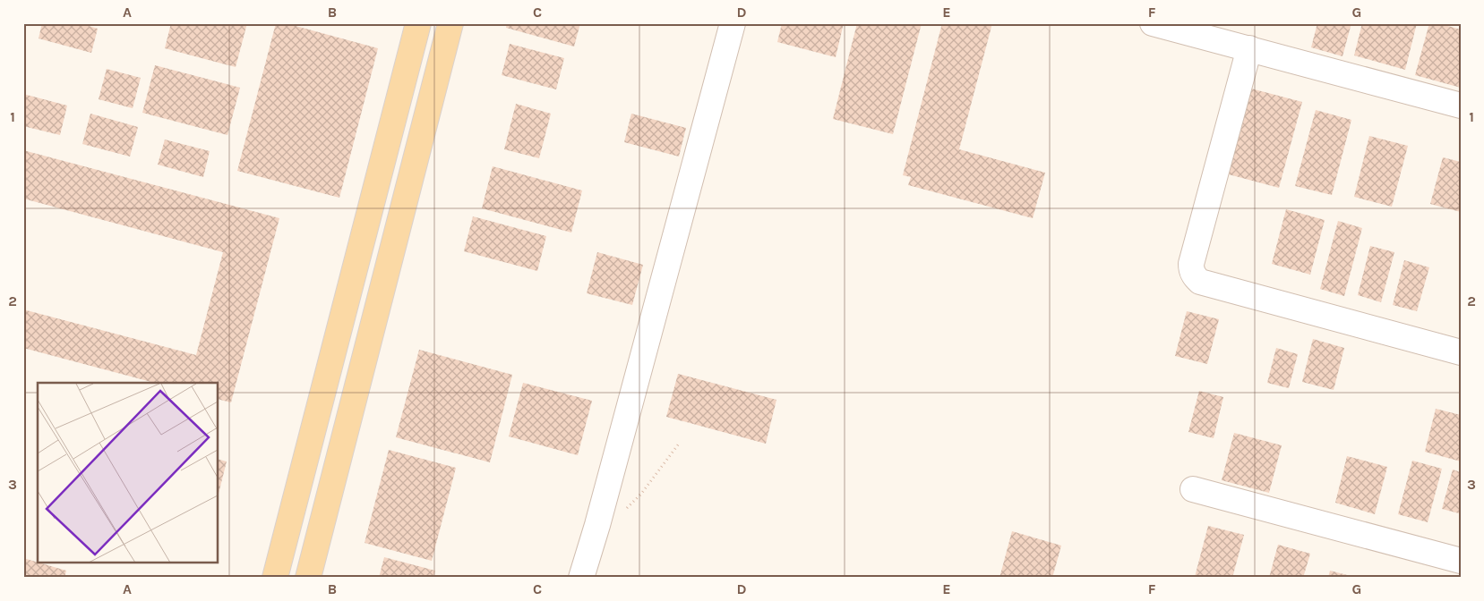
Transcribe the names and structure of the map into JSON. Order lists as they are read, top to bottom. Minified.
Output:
{"grid":{"columns":["A","B","C","D","E","F","G"],"rows":["1","2","3"]}}
